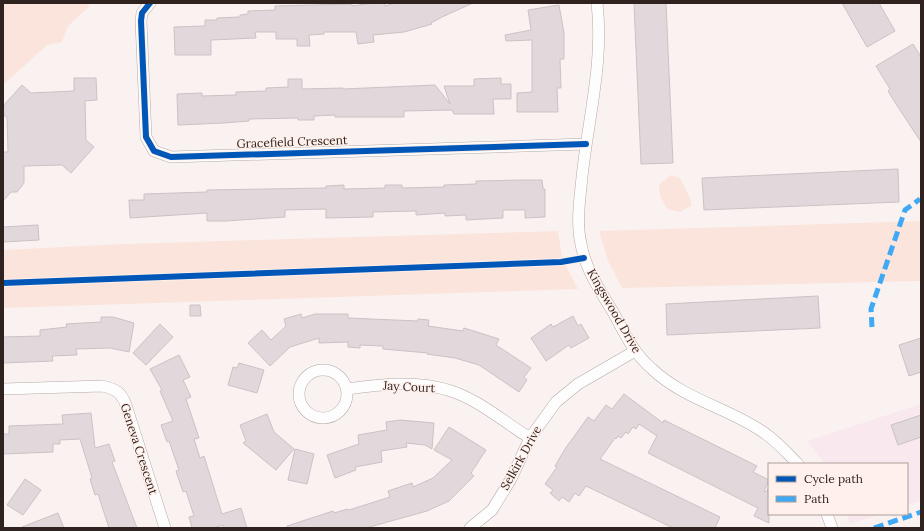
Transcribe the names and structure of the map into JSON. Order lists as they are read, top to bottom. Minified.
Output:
{"streets":{"street":["Gracefield Crescent","Kingswood Drive","Jay Court","Geneva Crescent","Selkirk Drive"]},"crossings":[["Gracefield Crescent","Kingswood Drive"],["Kingswood Drive","Selkirk Drive"],["Jay Court","Selkirk Drive"]],"legend":["Cycle path","Path"]}
